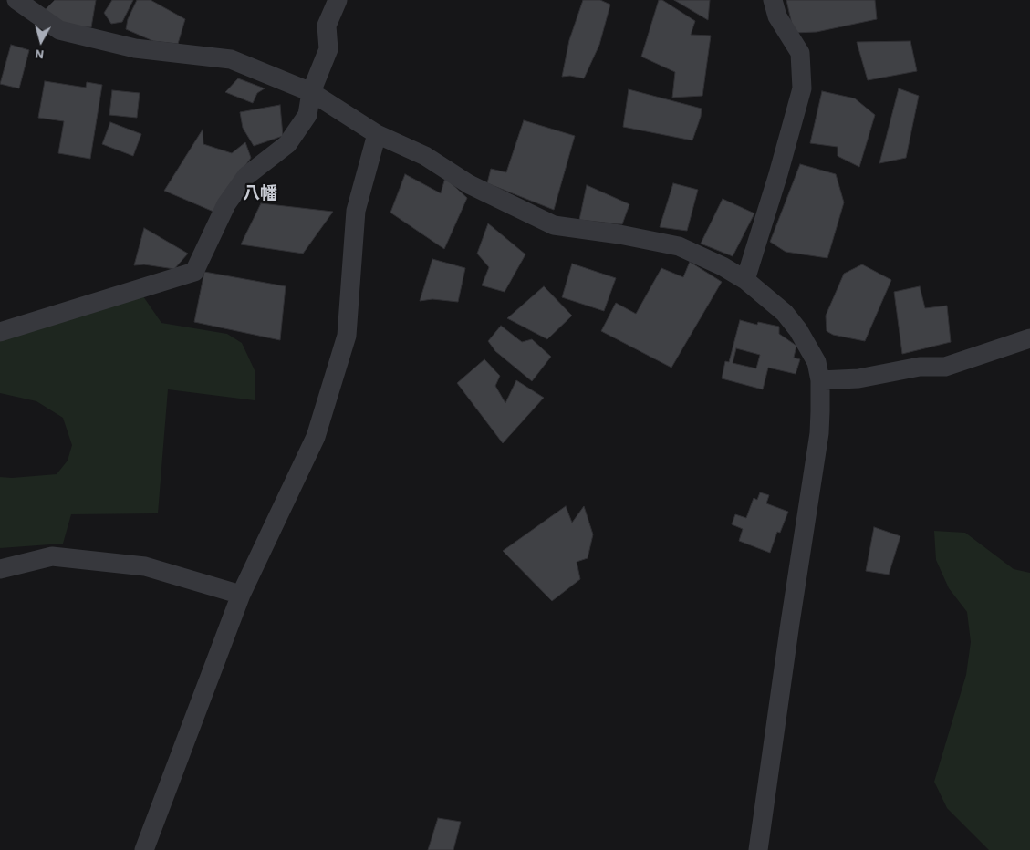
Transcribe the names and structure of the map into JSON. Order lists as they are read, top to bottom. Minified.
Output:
{"districts":["八幡"],"north":"bottom"}
